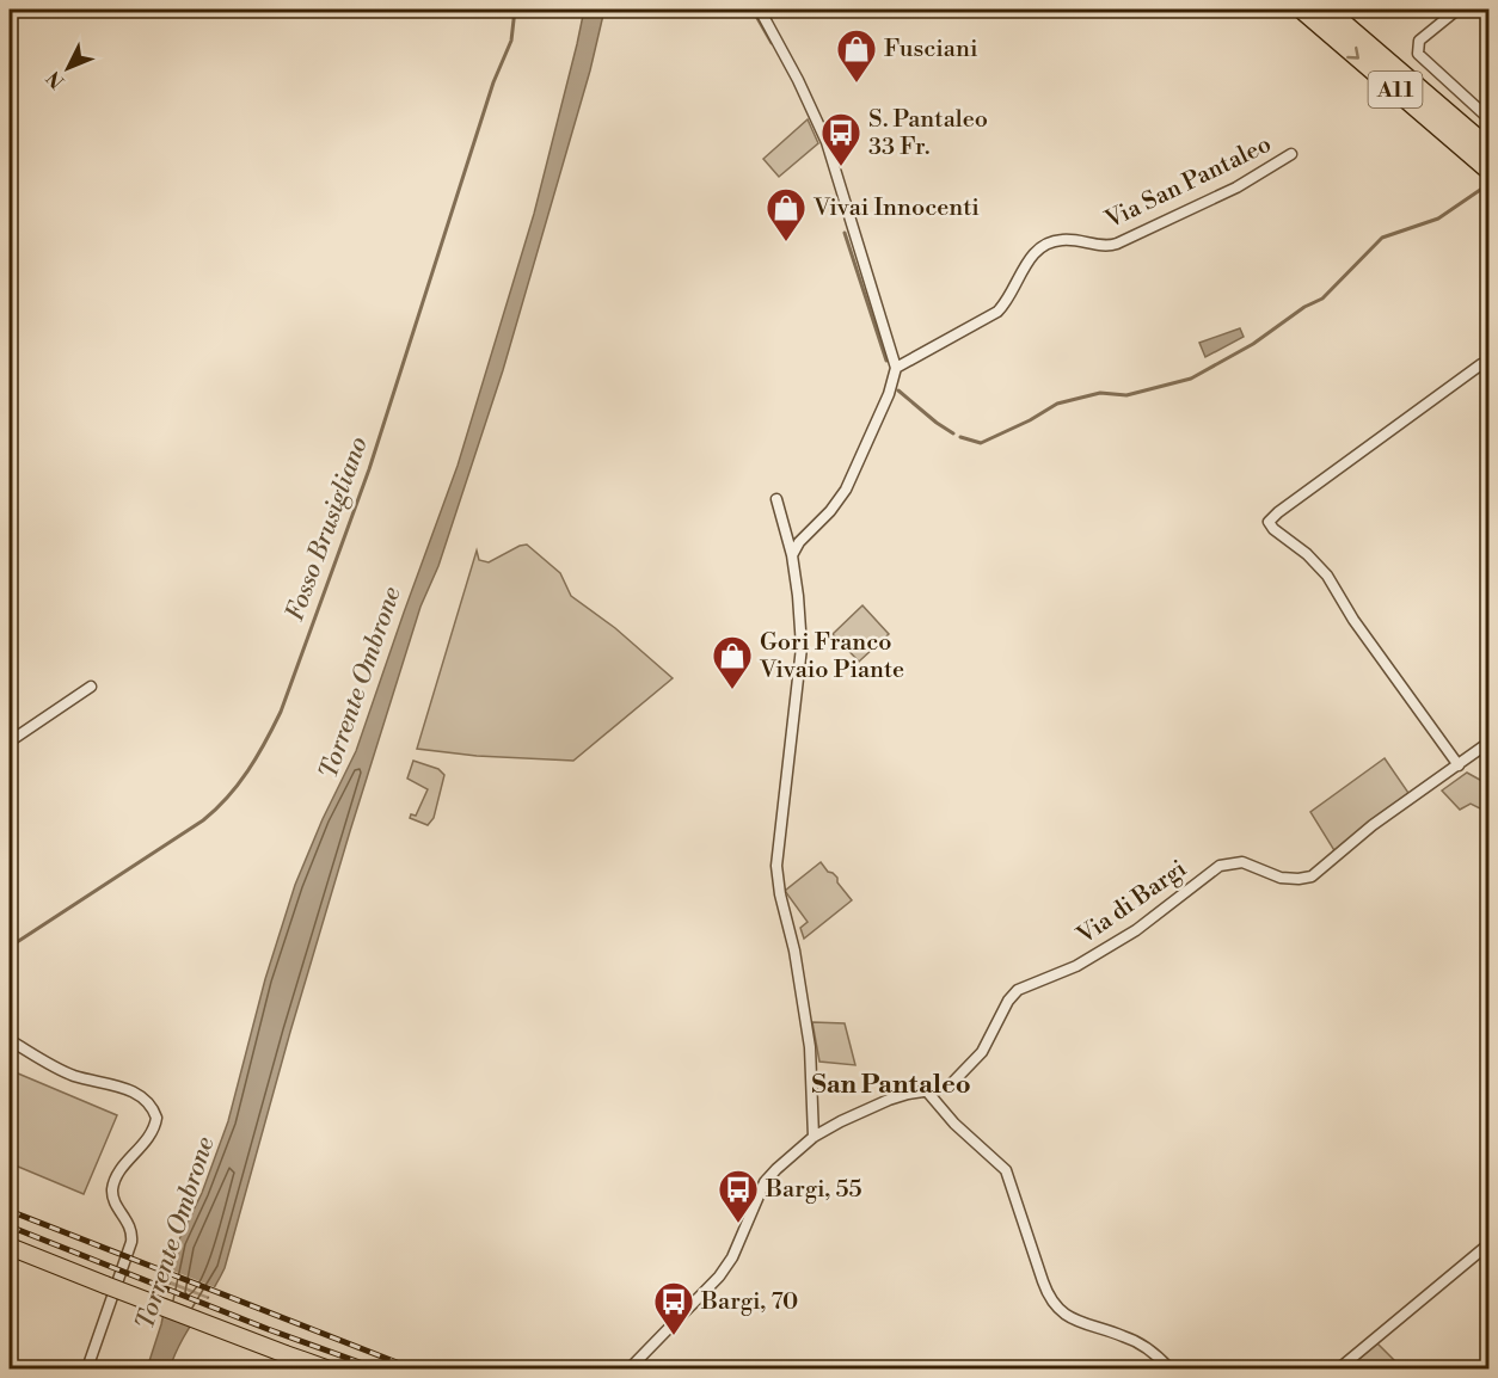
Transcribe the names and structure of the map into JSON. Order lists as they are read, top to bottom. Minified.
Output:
{"streets":{"highway":["A11"],"street":["Via San Pantaleo","Via di Bargi"]},"districts":["San Pantaleo"],"water":["Fosso Brusigliano","Torrente Ombrone"],"places":{"shop":["Fusciani","Vivai Innocenti","Gori Franco Vivaio Piante"],"bus stop":["S. Pantaleo 33 Fr.","Bargi, 55","Bargi, 70"]},"north":"bottom left"}
